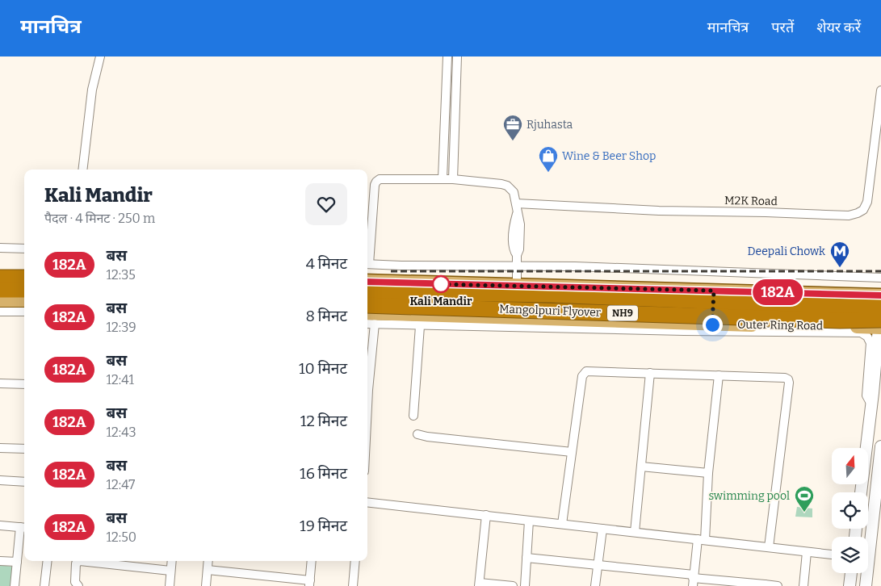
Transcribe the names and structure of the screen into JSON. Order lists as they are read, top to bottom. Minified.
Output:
{"streets":{"highway":["Mangolpuri Flyover","NH9"],"main road":["Outer Ring Road"],"street":["M2K Road"]},"crossings":[["Mangolpuri Flyover","Outer Ring Road"]],"places":{"office":["Rjuhasta"],"shop":["Wine & Beer Shop"],"metro station":["Deepali Chowk"],"other":["Kali Mandir"],"sports":["swimming pool"]},"lines":["bus line 182A"],"north":"top","page":{"header":"मानचित्र","nav":["मानचित्र","परतें","शेयर करें"],"on_map":"182A","heading":["Kali Mandir","पैदल · 4 मिनट · 250 m"],"list":[{"mark":"182A","name":"बस","note":"12:35","value":"4 मिनट"},{"mark":"182A","name":"बस","note":"12:39","value":"8 मिनट"},{"mark":"182A","name":"बस","note":"12:41","value":"10 मिनट"},{"mark":"182A","name":"बस","note":"12:43","value":"12 मिनट"},{"mark":"182A","name":"बस","note":"12:47","value":"16 मिनट"},{"mark":"182A","name":"बस","note":"12:50","value":"19 मिनट"}]}}
